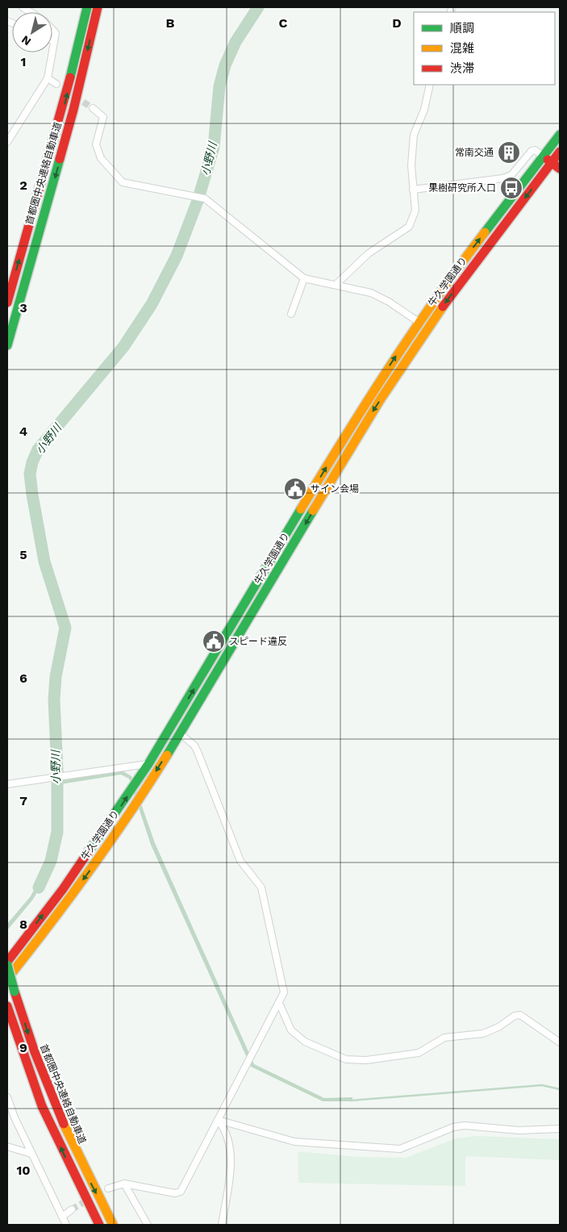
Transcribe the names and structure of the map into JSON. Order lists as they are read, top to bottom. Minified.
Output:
{"streets":{"main road":["首都圏中央連絡自動車道","牛久学園通り"]},"water":["小野川"],"places":{"building":["常南交通"],"bus stop":["果樹研究所入口"],"public building":["サイン会場","スピード違反"]},"legend":["順調","混雑","渋滞"],"north":"bottom left","grid":{"columns":["B","C","D"],"rows":["1","2","3","4","5","6","7","8","9","10"]}}
